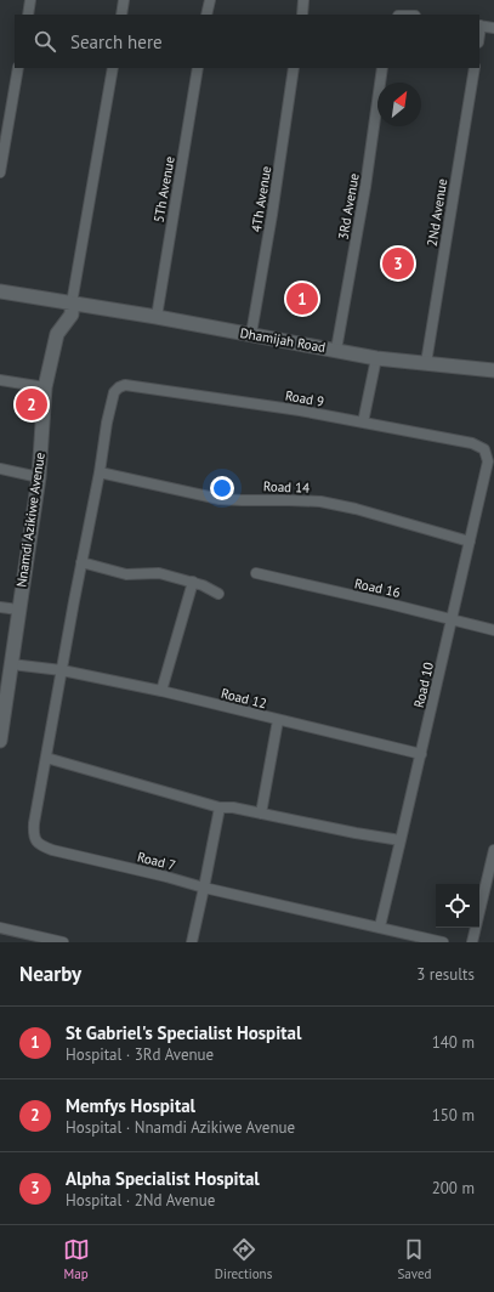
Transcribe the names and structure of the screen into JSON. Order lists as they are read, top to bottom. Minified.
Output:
{"streets":{"main road":["Dhamijah Road","Nnamdi Azikiwe Avenue"],"street":["5Th Avenue","4Th Avenue","3Rd Avenue","2Nd Avenue","Road 9","Road 14","Road 16","Road 10","Road 12","Road 7"]},"crossings":[["5Th Avenue","Dhamijah Road"],["4Th Avenue","Dhamijah Road"],["3Rd Avenue","Dhamijah Road"],["2Nd Avenue","Dhamijah Road"],["Dhamijah Road","Nnamdi Azikiwe Avenue"],["Road 9","Road 10"],["Road 9","Road 7"],["Road 14","Road 10"],["Road 14","Road 7"],["Nnamdi Azikiwe Avenue","Road 12"],["Road 16","Road 10"],["Road 10","Road 12"],["Road 10","Road 7"],["Road 12","Road 7"]],"north":"top right","page":{"search":"Search here","pins":["3","1","2"],"heading":["Nearby","3 results"],"list":[{"mark":"1","name":"St Gabriel's Specialist Hospital","note":"Hospital · 3Rd Avenue","value":"140 m"},{"mark":"2","name":"Memfys Hospital","note":"Hospital · Nnamdi Azikiwe Avenue","value":"150 m"},{"mark":"3","name":"Alpha Specialist Hospital","note":"Hospital · 2Nd Avenue","value":"200 m"}],"nav":["Map","Directions","Saved"]}}
